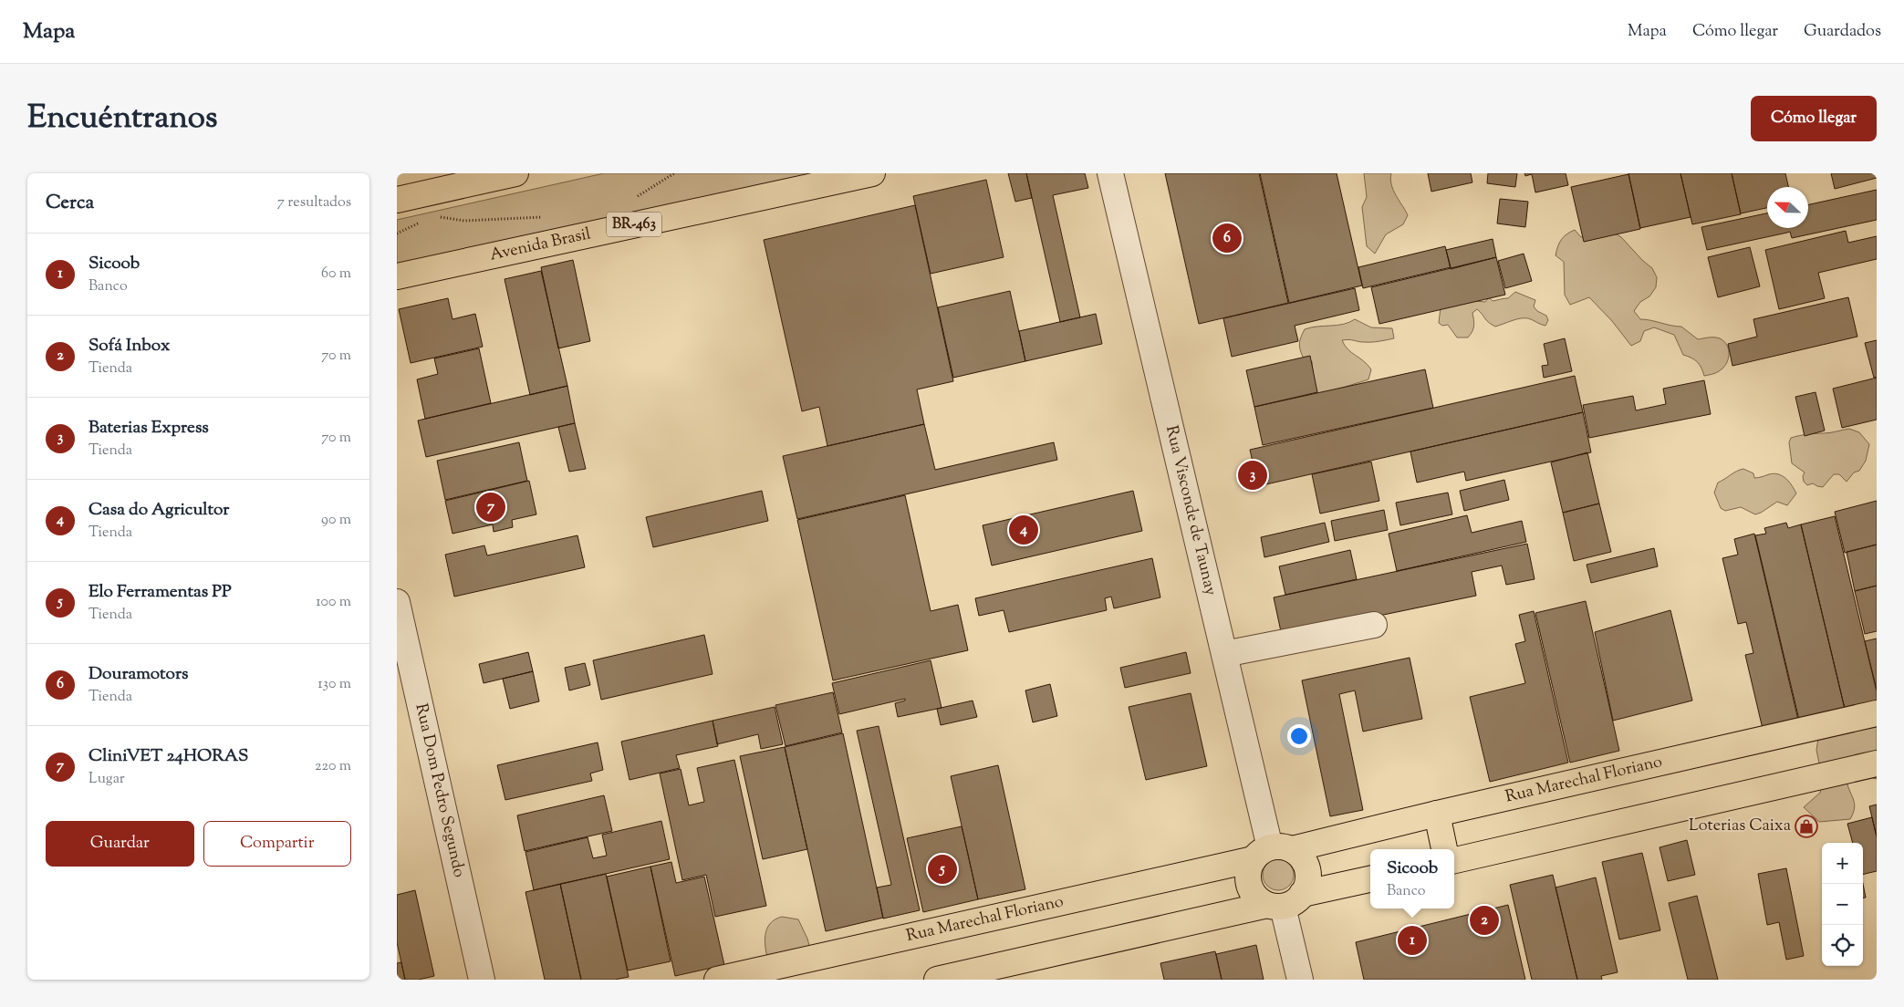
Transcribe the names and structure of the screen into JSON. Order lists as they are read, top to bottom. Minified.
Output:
{"streets":{"main road":["BR-463","Avenida Brasil","Rua Marechal Floriano"],"street":["Rua Visconde de Taunay","Rua Dom Pedro Segundo"]},"crossings":[["Rua Visconde de Taunay","Rua Marechal Floriano"]],"places":{"shop":["Loterias Caixa"]},"north":"left","page":{"header":"Mapa","nav":["Mapa","Cómo llegar","Guardados"],"title":"Encuéntranos","buttons":["Cómo llegar",["Guardar","Compartir"]],"heading":["Cerca","7 resultados"],"pins":["6","3","7","4","5","2","1"],"list":[{"mark":"1","name":"Sicoob","note":"Banco","value":"60 m"},{"mark":"2","name":"Sofá Inbox","note":"Tienda","value":"70 m"},{"mark":"3","name":"Baterias Express","note":"Tienda","value":"70 m"},{"mark":"4","name":"Casa do Agricultor","note":"Tienda","value":"90 m"},{"mark":"5","name":"Elo Ferramentas PP","note":"Tienda","value":"100 m"},{"mark":"6","name":"Douramotors","note":"Tienda","value":"130 m"},{"mark":"7","name":"CliniVET 24HORAS","note":"Lugar","value":"220 m"}],"map_buttons":["+","−"],"popup":["Sicoob","Banco"]}}
